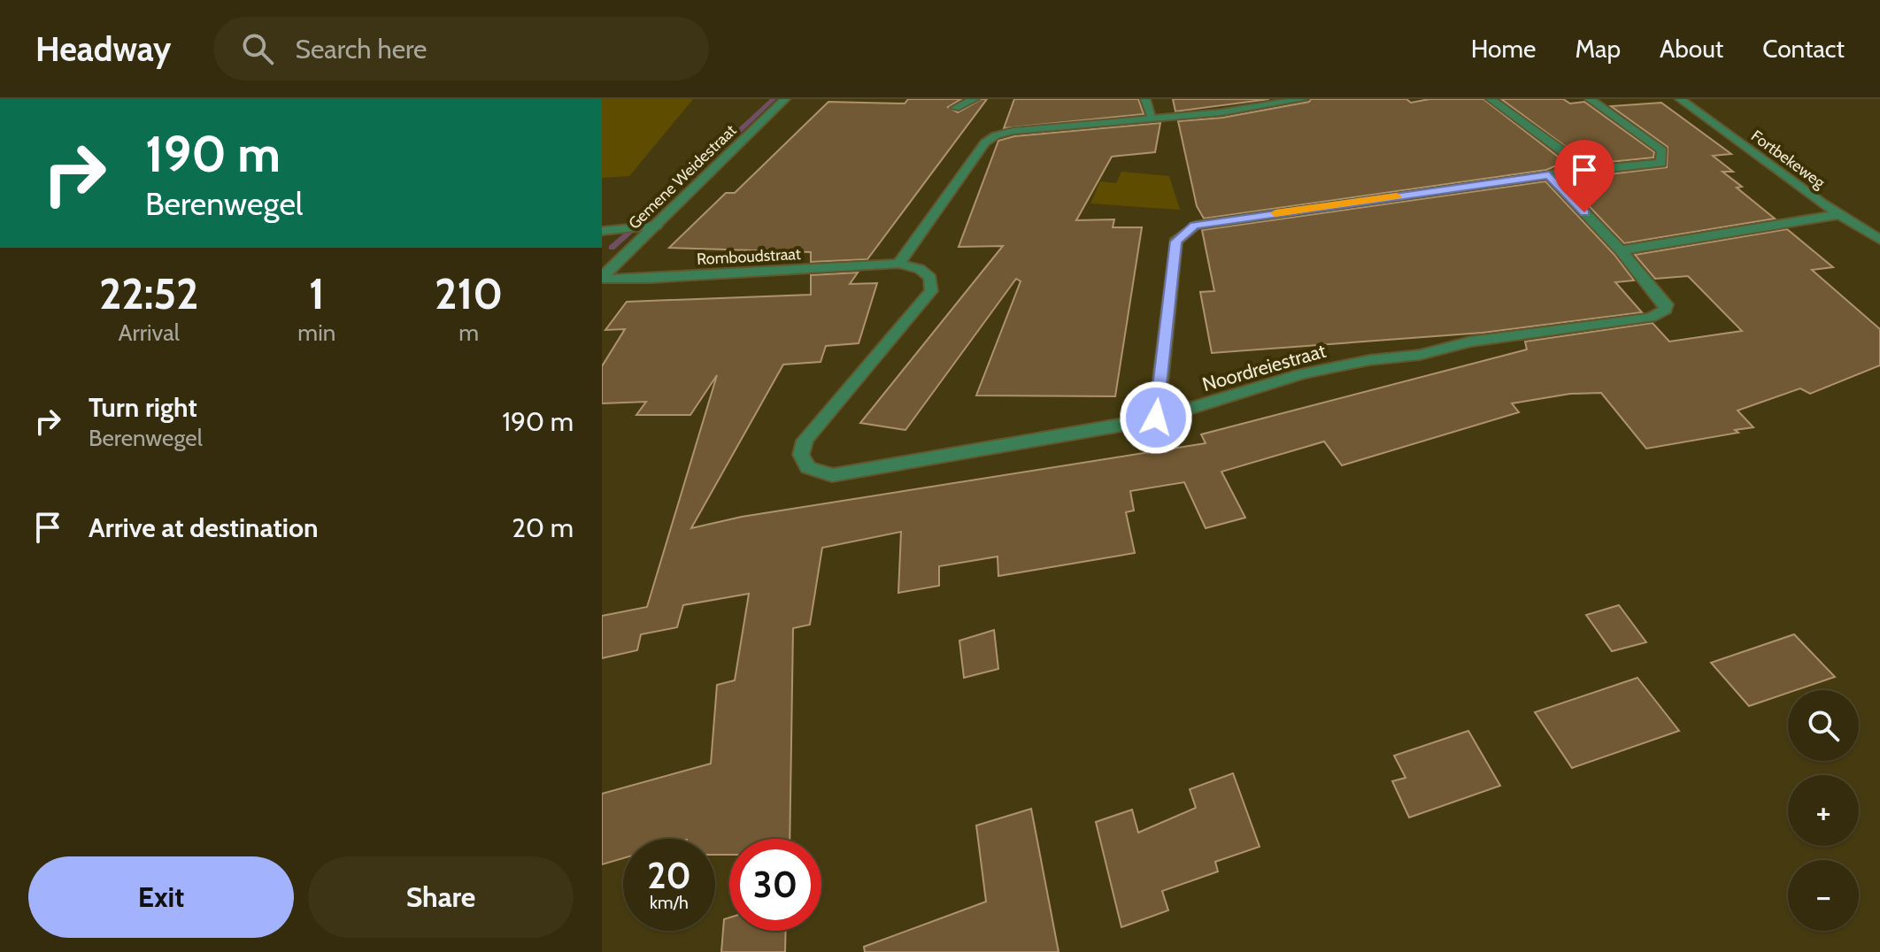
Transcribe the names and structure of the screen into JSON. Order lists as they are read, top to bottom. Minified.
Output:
{"streets":{"street":["Fortbekeweg","Gemene Weidestraat","Romboudstraat","Noordreiestraat"]},"crossings":[["Gemene Weidestraat","Romboudstraat"],["Romboudstraat","Noordreiestraat"]],"page":{"header":"Headway","search":"Search here","nav":["Home","Map","About","Contact"],"turn":["190 m","Berenwegel"],"eta":["22:52","Arrival","1","min","210","m"],"list":[{"name":"Turn right","note":"Berenwegel","value":"190 m"},{"name":"Arrive at destination","value":"20 m"}],"map_buttons":["+","−"],"speed":"20 km/h","limit":"30","buttons":["Exit","Share"]}}
